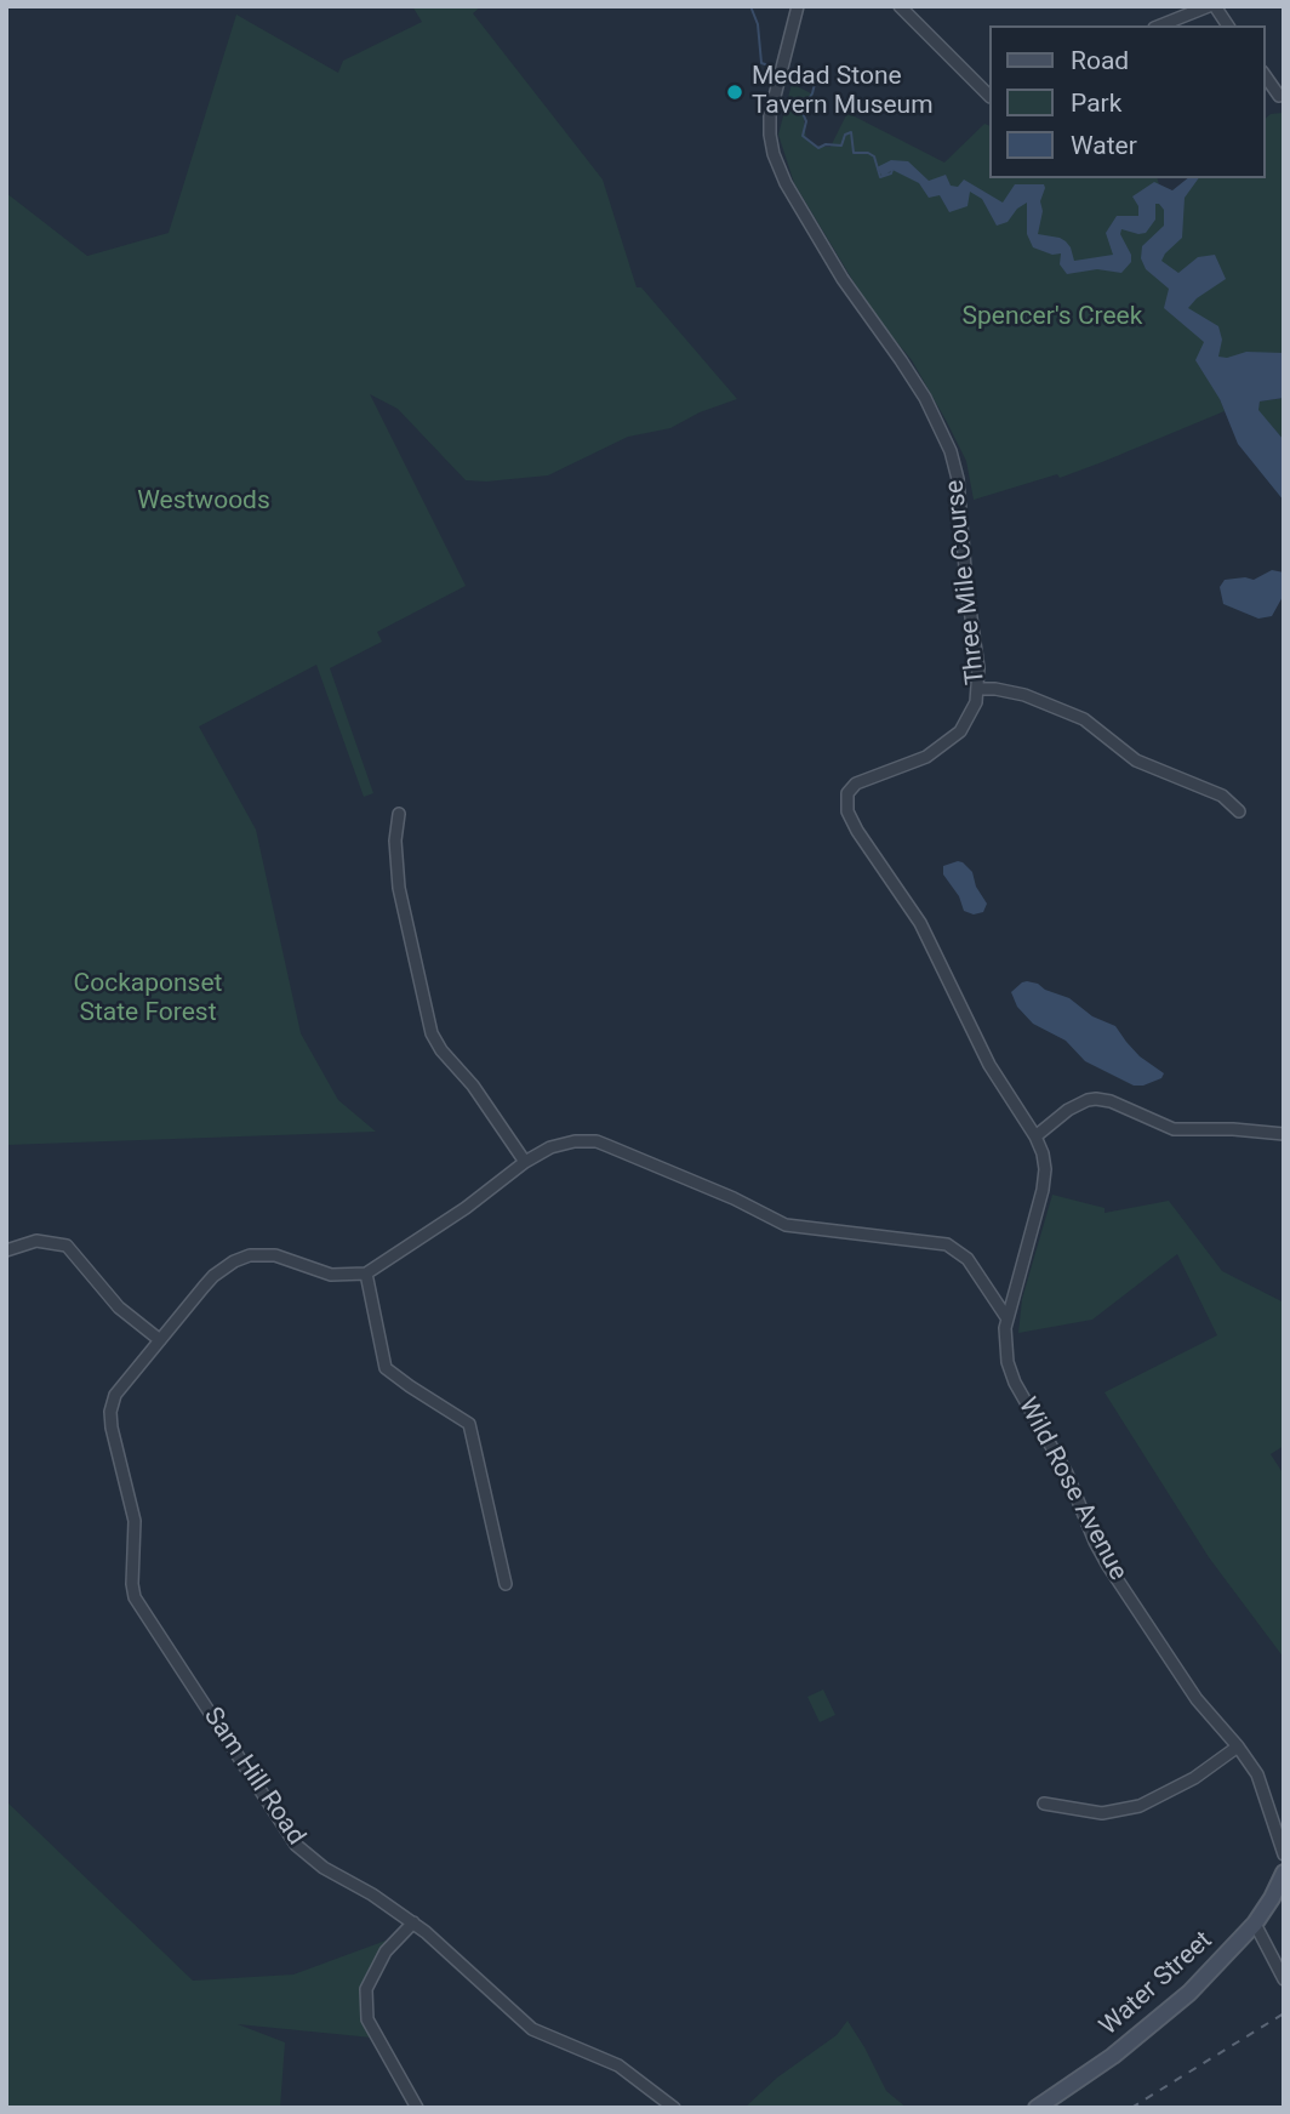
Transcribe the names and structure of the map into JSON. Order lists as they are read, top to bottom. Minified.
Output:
{"streets":{"main road":["Water Street"],"street":["Three Mile Course","Wild Rose Avenue","Sam Hill Road"]},"crossings":[["Three Mile Course","Wild Rose Avenue"]],"parks":["Spencer's Creek","Westwoods","Cockaponset State Forest"],"places":["Medad Stone Tavern Museum"],"legend":["Road","Park","Water"]}
